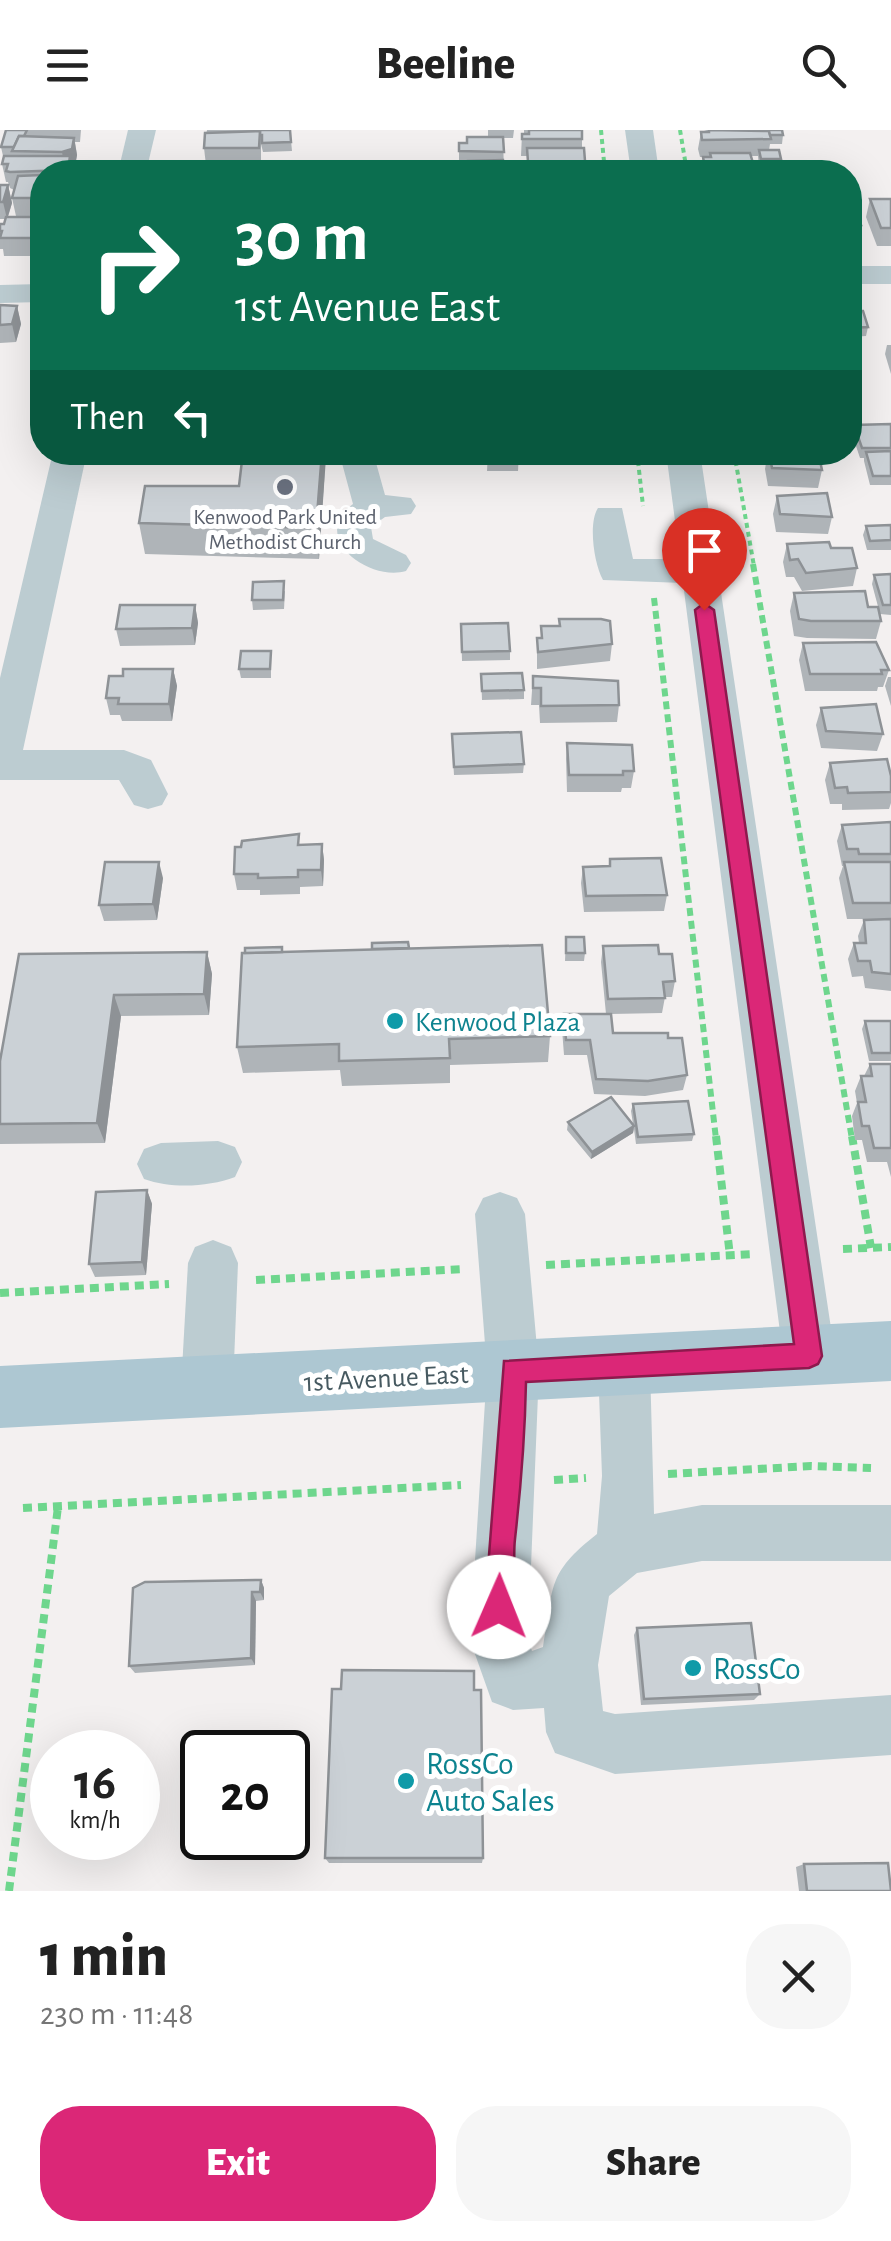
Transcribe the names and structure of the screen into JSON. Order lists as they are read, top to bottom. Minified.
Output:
{"streets":{"main road":["1st Avenue East"]},"places":["Kenwood Park United Methodist Church","Kenwood Plaza","RossCo","RossCo Auto Sales"],"page":{"header":"Beeline","turn":["30 m","1st Avenue East"],"then":"Then","speed":"16 km/h","limit":"20","heading":["1 min","230 m · 11:48"],"buttons":["Exit","Share"]}}
